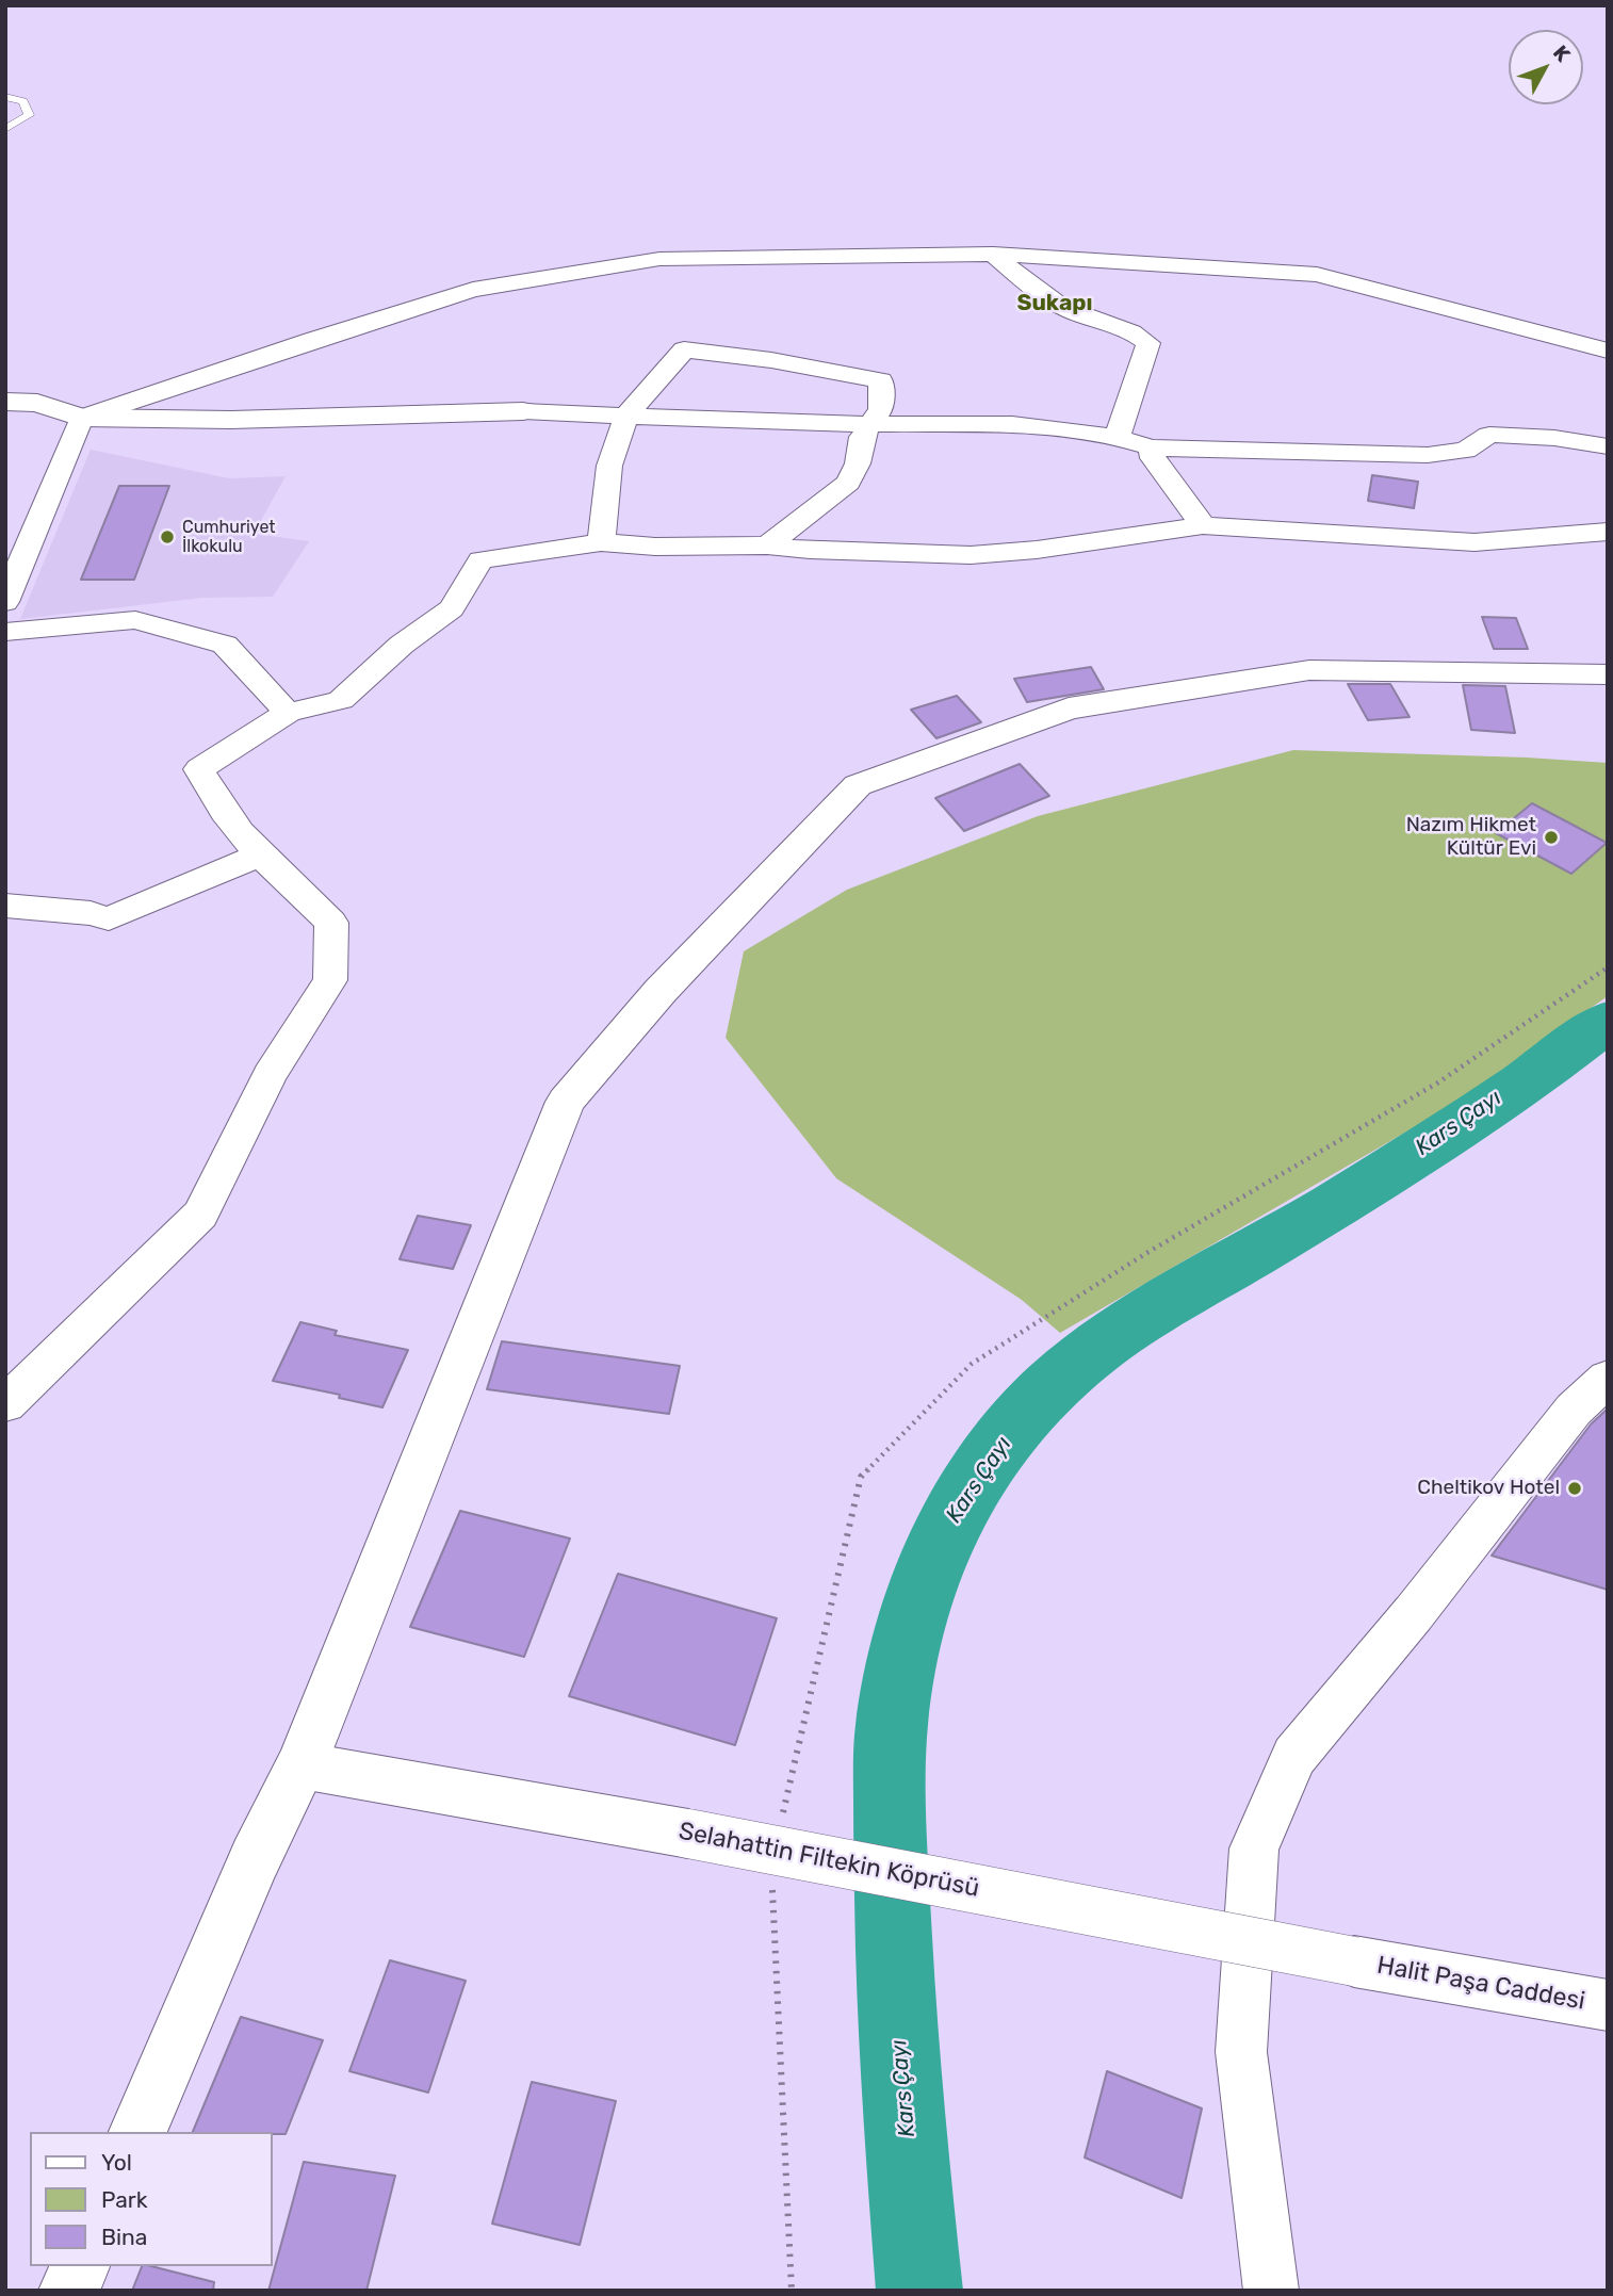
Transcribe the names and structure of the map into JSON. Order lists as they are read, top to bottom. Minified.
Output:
{"streets":{"street":["Selahattin Filtekin Köprüsü","Halit Paşa Caddesi"]},"crossings":[["Selahattin Filtekin Köprüsü","Halit Paşa Caddesi"]],"districts":["Sukapı"],"water":["Kars Çayı"],"places":["Cumhuriyet İlkokulu","Nazım Hikmet Kültür Evi","Cheltikov Hotel"],"legend":["Yol","Park","Bina"],"north":"top right"}
